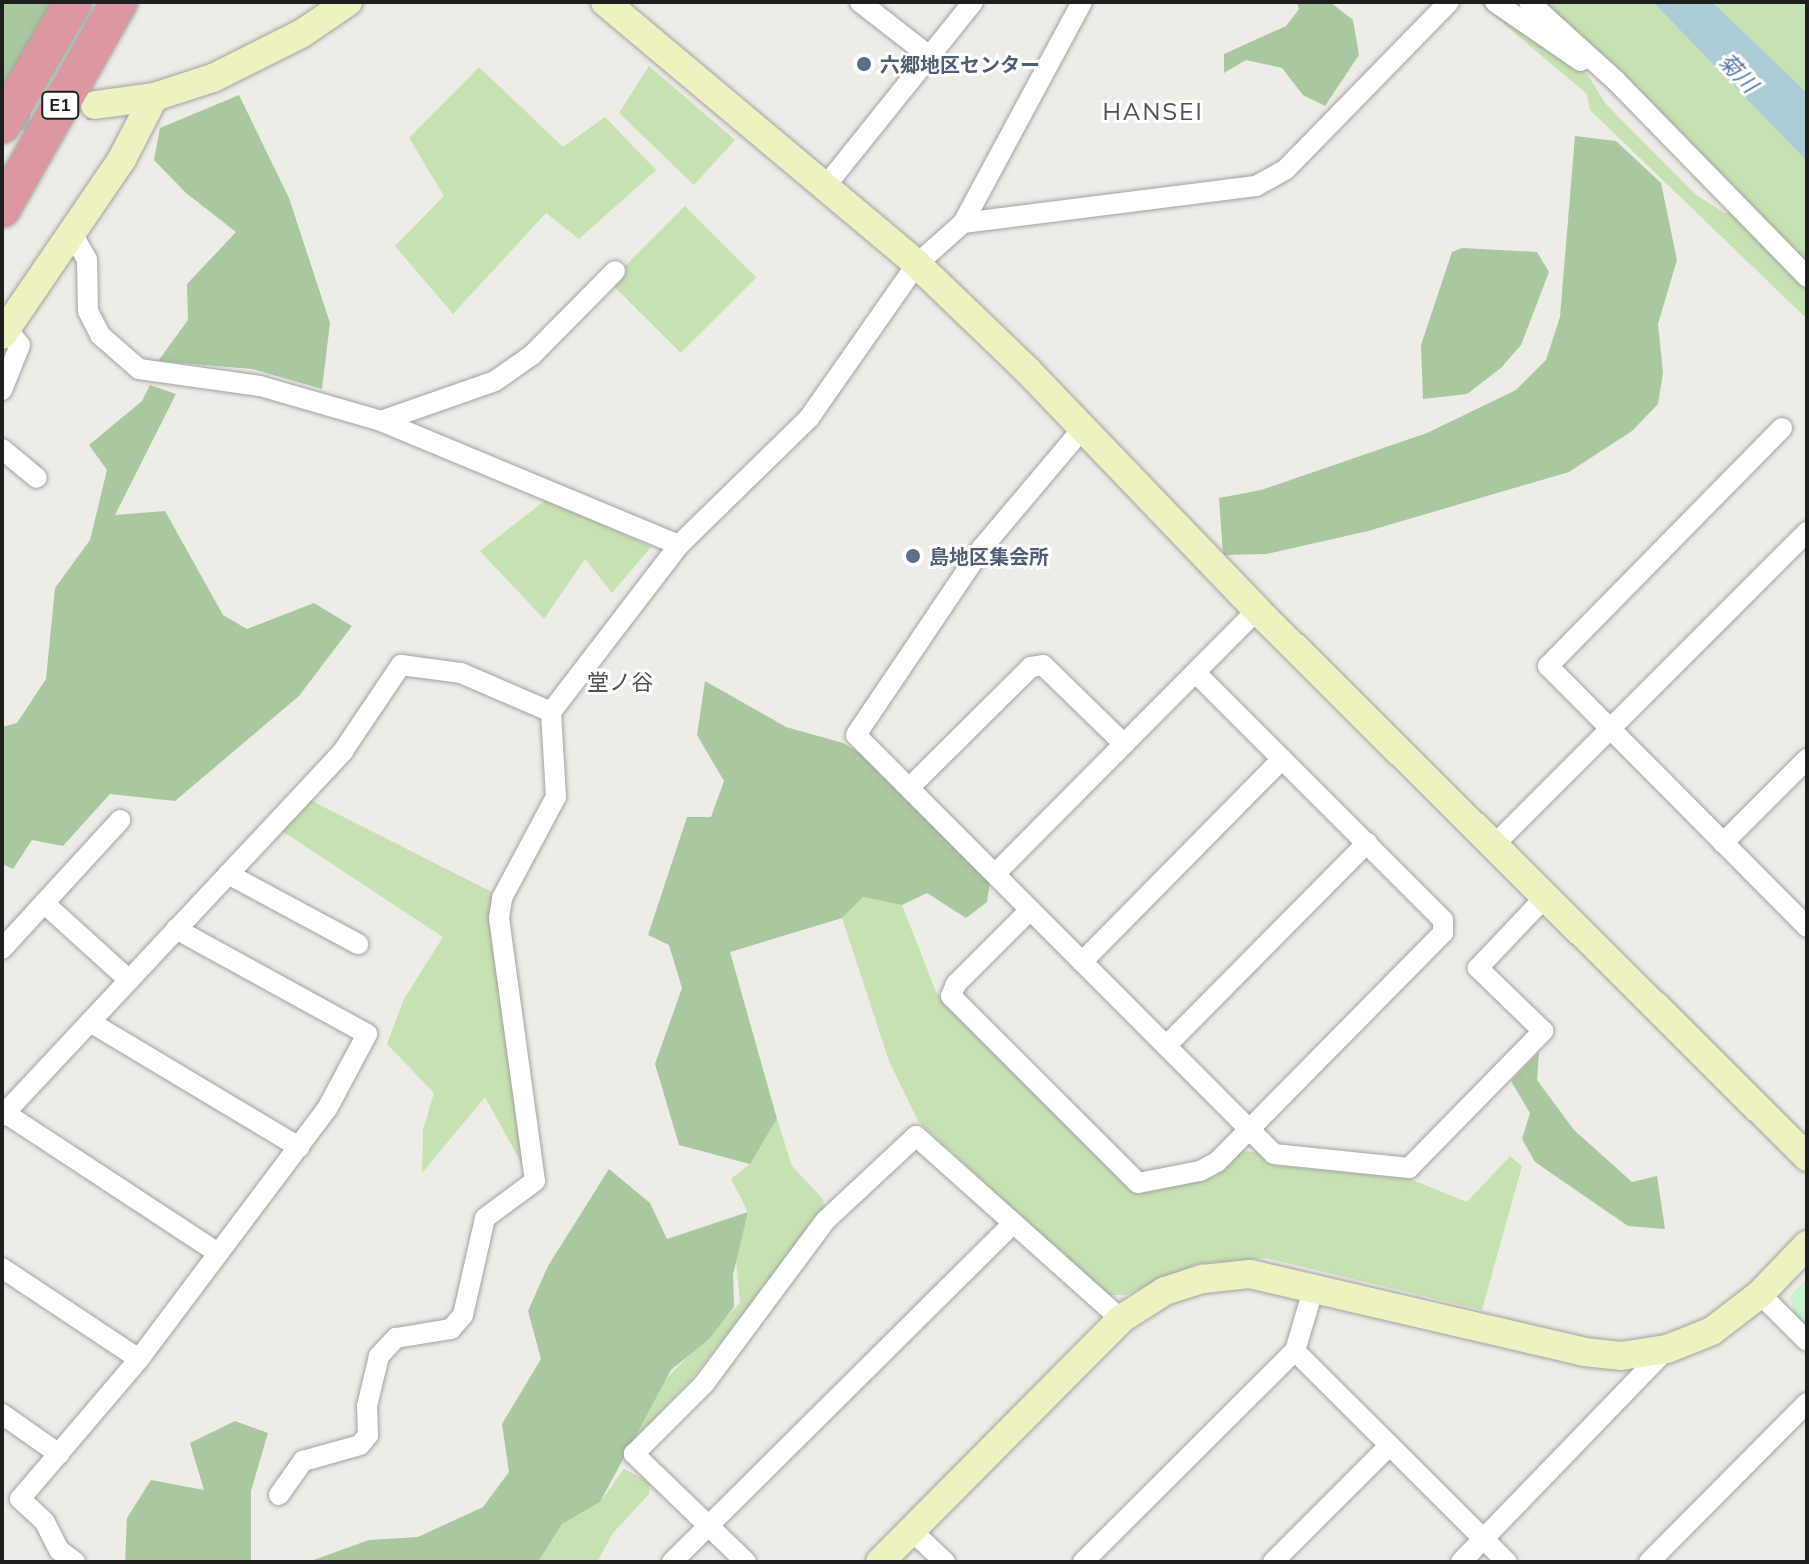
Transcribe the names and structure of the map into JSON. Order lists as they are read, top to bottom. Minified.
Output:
{"streets":{"highway":["E1"]},"districts":["HANSEI","堂ノ谷"],"water":["菊川"],"places":["六郷地区センター","島地区集会所"]}
